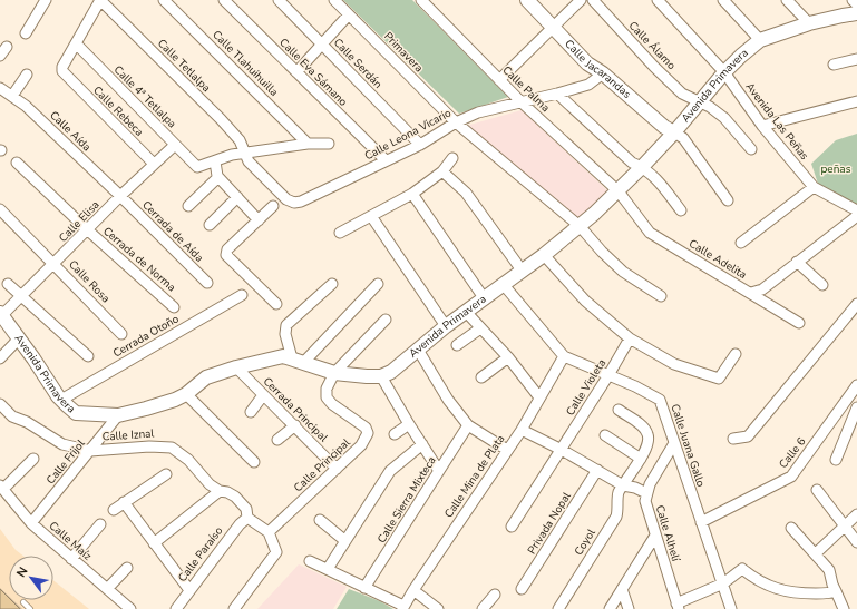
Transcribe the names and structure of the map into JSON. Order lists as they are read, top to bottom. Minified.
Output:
{"streets":{"street":["Calle Álamo","Primavera","Calle Tlahuihuilla","Calle Serdán","Calle Tetlalpa","Calle Jacarandas","Calle Eva Sámano","Avenida Primavera","Calle Palma","Calle 4ª Tetlalpa","Calle Rebeca","Avenida Las Peñas","Calle Aída","Calle Leona Vicario","Calle Elisa","Cerrada de Aída","Cerrada de Norma","Calle Adelita","Calle Rosa","Cerrada Otoño","Calle Violeta","Cerrada Principal","Calle Iznal","Calle Juana Gallo","Calle 6","Calle Frijol","Calle Principal","Calle Mina de Plata","Calle Sierra Mixteca","Privada Nopal","Calle Alhelí","Calle Maíz","Coyol","Calle Paraíso"]},"crossings":[["Calle Álamo","Avenida Primavera"],["Primavera","Avenida Primavera"],["Primavera","Calle Leona Vicario"],["Calle Serdán","Calle Leona Vicario"],["Calle Tetlalpa","Calle Leona Vicario"],["Calle Jacarandas","Avenida Primavera"],["Calle Jacarandas","Calle Leona Vicario"],["Calle Eva Sámano","Calle Leona Vicario"],["Avenida Primavera","Calle Palma"],["Avenida Primavera","Avenida Las Peñas"],["Avenida Primavera","Calle Elisa"],["Avenida Primavera","Calle Adelita"],["Avenida Primavera","Cerrada Otoño"],["Avenida Primavera","Cerrada Principal"],["Avenida Primavera","Calle Juana Gallo"],["Avenida Primavera","Calle Frijol"],["Avenida Primavera","Calle Principal"],["Calle Palma","Calle Leona Vicario"],["Calle Palma","Calle Adelita"],["Calle 4ª Tetlalpa","Calle Rebeca"],["Calle 4ª Tetlalpa","Calle Elisa"],["Calle Rebeca","Calle Elisa"],["Calle Aída","Calle Elisa"],["Calle Aída","Cerrada de Aída"],["Calle Elisa","Cerrada de Aída"],["Calle Elisa","Cerrada de Norma"],["Calle Elisa","Calle Rosa"],["Calle Violeta","Calle Juana Gallo"],["Cerrada Principal","Calle Principal"],["Calle Iznal","Calle Frijol"],["Calle Iznal","Calle Principal"],["Calle Iznal","Calle Paraíso"],["Calle Juana Gallo","Calle 6"],["Calle Juana Gallo","Calle Mina de Plata"],["Calle Juana Gallo","Calle Alhelí"],["Calle Frijol","Calle Maíz"]],"parks":["peñas"],"north":"top left"}
